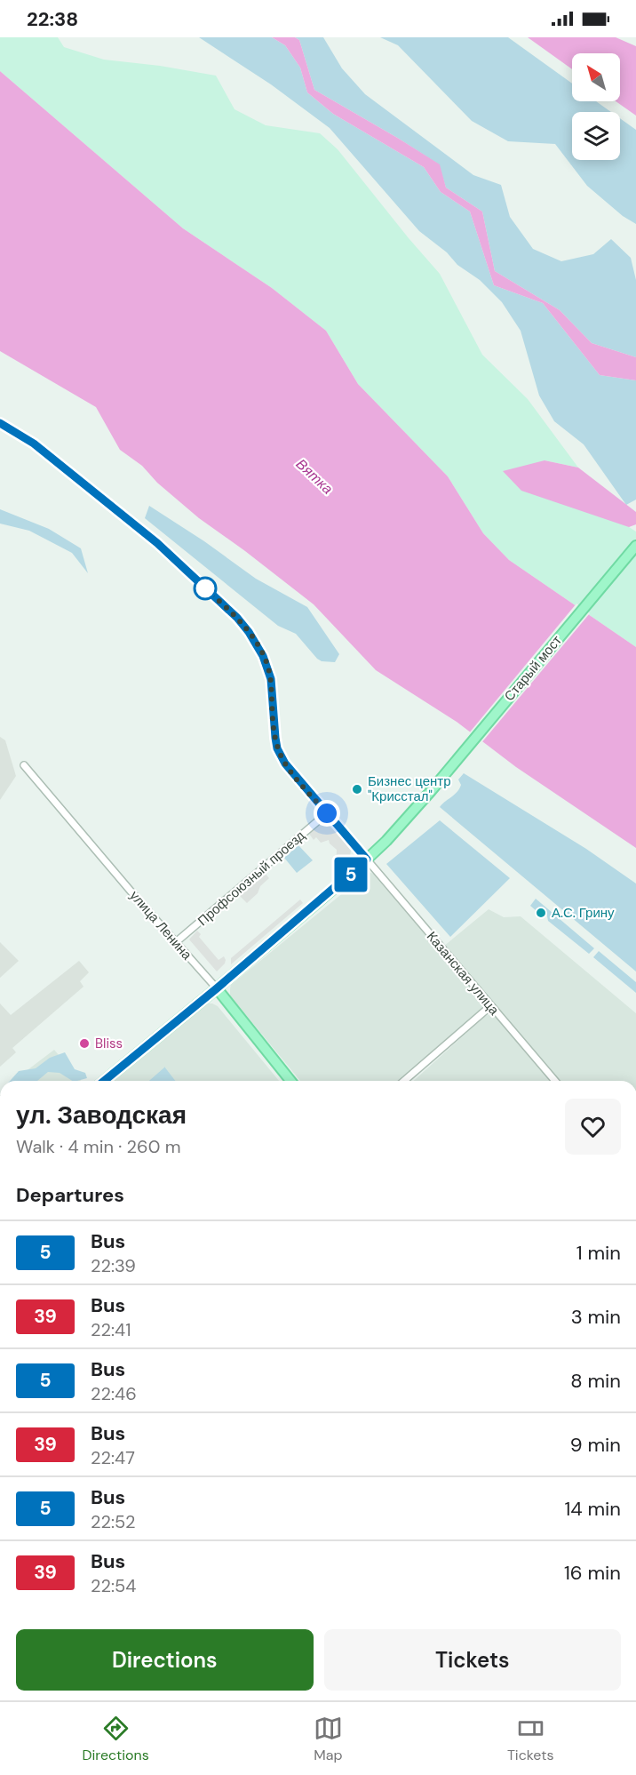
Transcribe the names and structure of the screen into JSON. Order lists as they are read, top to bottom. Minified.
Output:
{"streets":{"main road":["Старый мост","улица Ленина"],"street":["Профсоюзный проезд","Казанская улица"]},"crossings":[["Старый мост","улица Ленина"],["Старый мост","Казанская улица"],["Профсоюзный проезд","улица Ленина"],["Профсоюзный проезд","Казанская улица"]],"water":["Вятка"],"places":["Бизнес центр \"Крисстал\"","А.С. Грину","Bliss"],"lines":["bus line 5"],"north":"top left","page":{"status":"22:38","on_map":"5","heading":[["ул. Заводская","Walk · 4 min · 260 m"],"Departures"],"list":[{"mark":"5","name":"Bus","note":"22:39","value":"1 min"},{"mark":"39","name":"Bus","note":"22:41","value":"3 min"},{"mark":"5","name":"Bus","note":"22:46","value":"8 min"},{"mark":"39","name":"Bus","note":"22:47","value":"9 min"},{"mark":"5","name":"Bus","note":"22:52","value":"14 min"},{"mark":"39","name":"Bus","note":"22:54","value":"16 min"}],"buttons":["Directions","Tickets"],"tabs":["Directions","Map","Tickets"]}}
